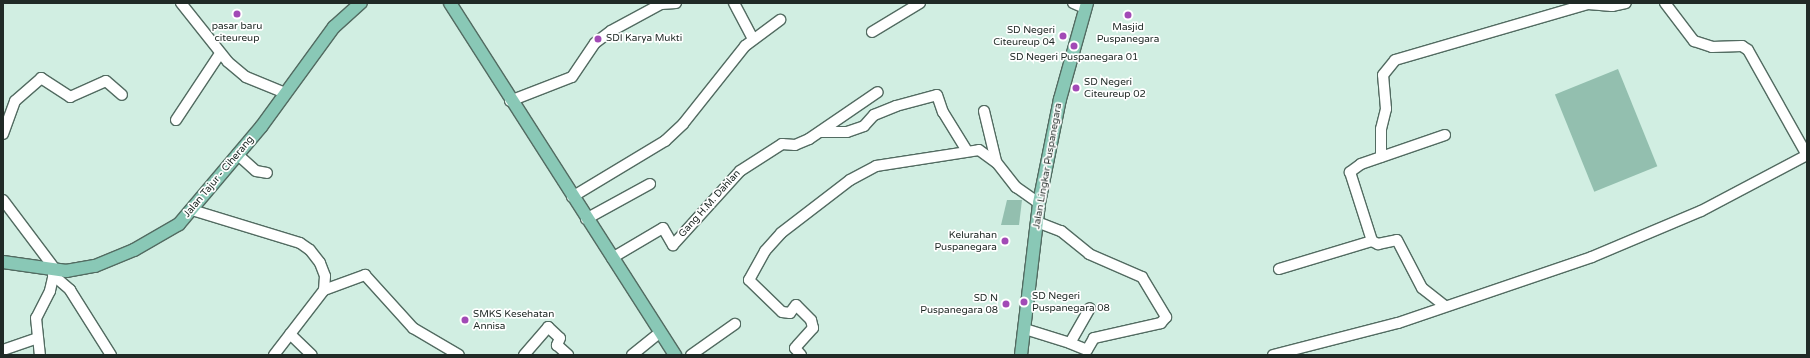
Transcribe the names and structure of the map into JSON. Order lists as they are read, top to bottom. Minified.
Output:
{"streets":{"main road":["Jalan Lingkar Puspanegara","Jalan Tajur - Ciherang"],"street":["Gang H.M. Dahlan"]},"places":["pasar baru citeureup","Masjid Puspanegara","SD Negeri Citeureup 04","SDI Karya Mukti","SD Negeri Puspanegara 01","SD Negeri Citeureup 02","Kelurahan Puspanegara","SD Negeri Puspanegara 08","SD N Puspanegara 08","SMKS Kesehatan Annisa"]}
